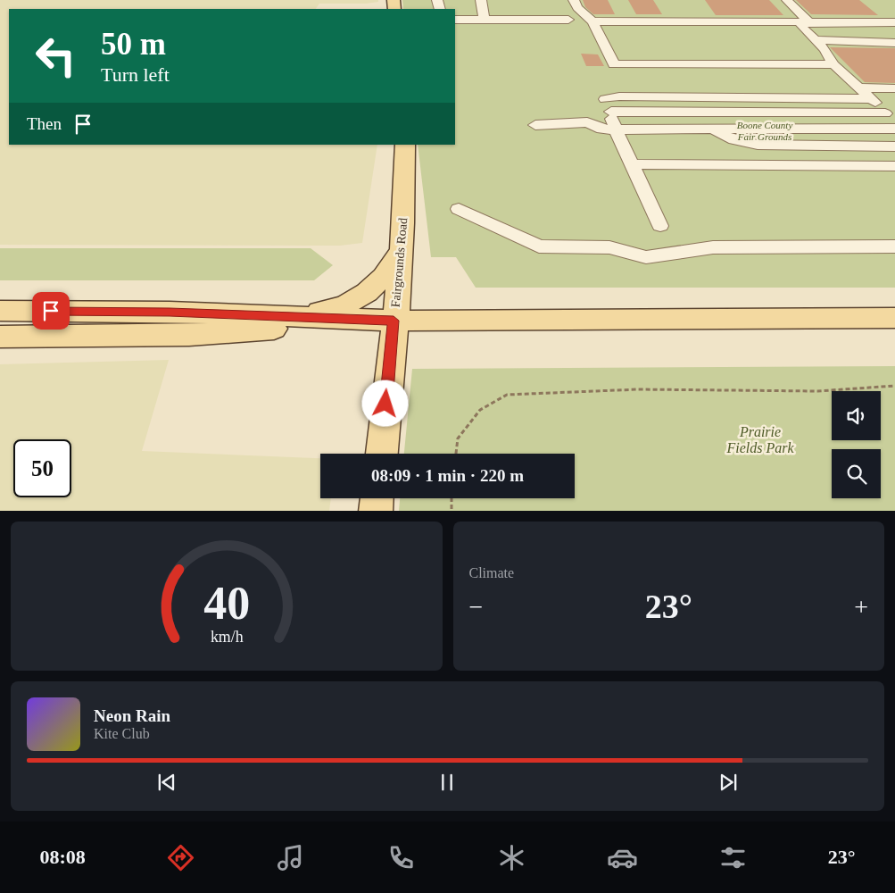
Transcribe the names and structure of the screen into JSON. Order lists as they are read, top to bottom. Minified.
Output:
{"streets":{"main road":["Fairgrounds Road"]},"parks":["Boone County Fair Grounds","Prairie Fields Park"],"page":{"turn":["50 m","Turn left"],"then":"Then","limit":"50","trip":"08:09 · 1 min · 220 m","tile":"Climate","heat":["−","23°","+"],"song":["Neon Rain","Kite Club"],"tabs":["08:08","23°"],"gauge":["40","km/h"]}}
